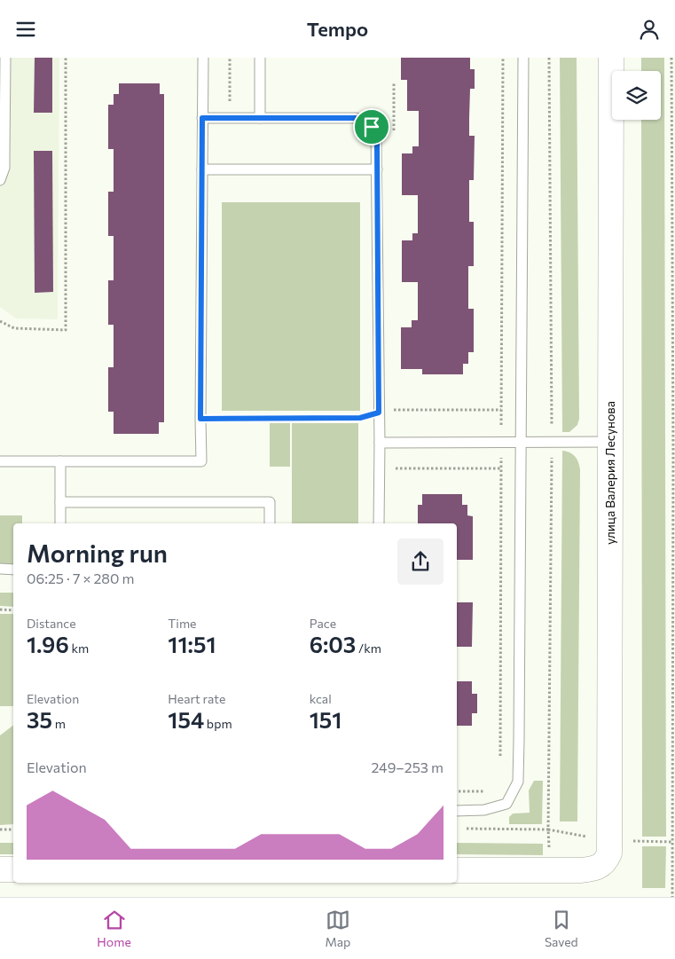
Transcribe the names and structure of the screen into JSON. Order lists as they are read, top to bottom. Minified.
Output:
{"streets":{"main road":["улица Валерия Лесунова"]},"page":{"header":"Tempo","heading":["Morning run","06:25 · 7 × 280 m"],"stats":[["Distance","1.96 km"],["Time","11:51"],["Pace","6:03 /km"],["Elevation","35 m"],["Heart rate","154 bpm"],["kcal","151"]],"chart":["Elevation","249–253 m"],"tabs":["Home","Map","Saved"]}}
